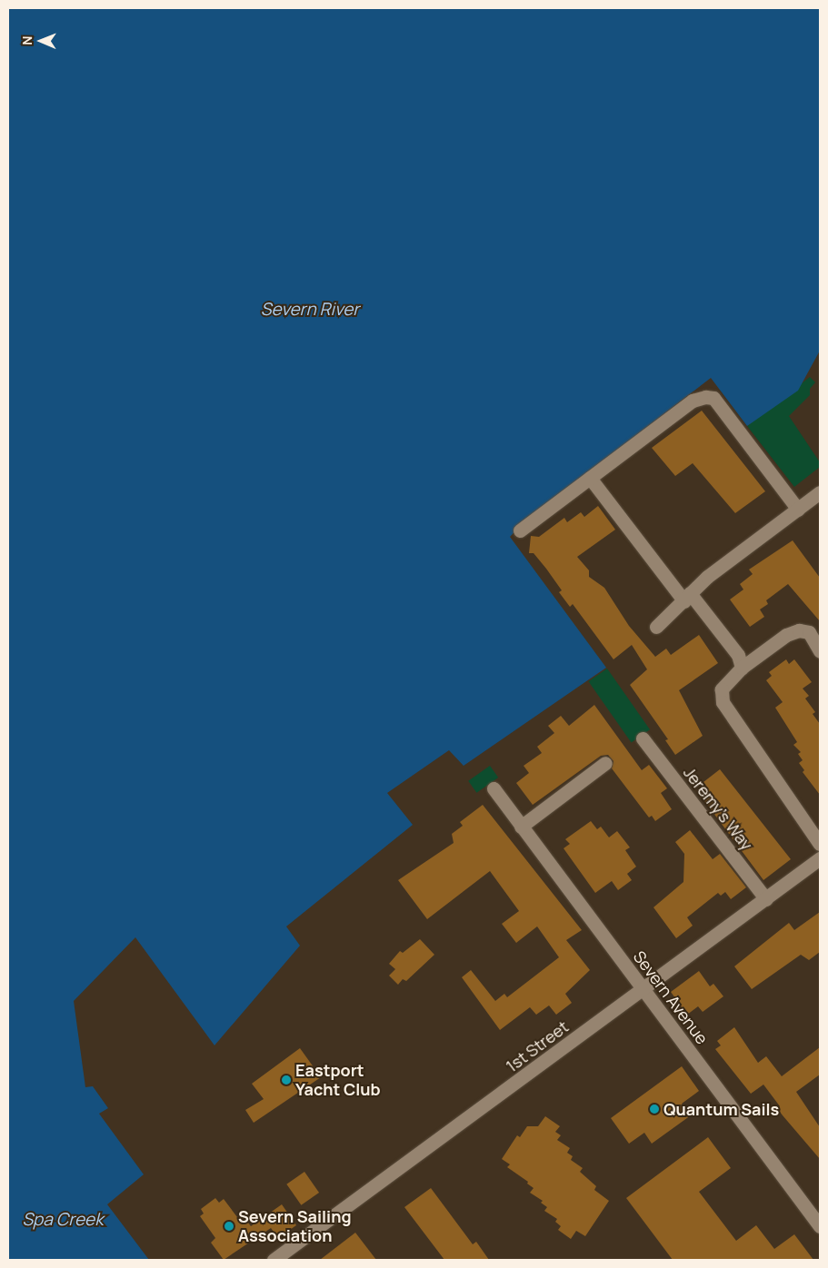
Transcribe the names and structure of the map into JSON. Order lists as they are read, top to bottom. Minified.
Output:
{"streets":{"street":["Jeremy's Way","Severn Avenue","1st Street"]},"crossings":[["Jeremy's Way","1st Street"],["Severn Avenue","1st Street"]],"water":["Severn River","Spa Creek"],"places":["Eastport Yacht Club","Quantum Sails","Severn Sailing Association"],"north":"left"}
